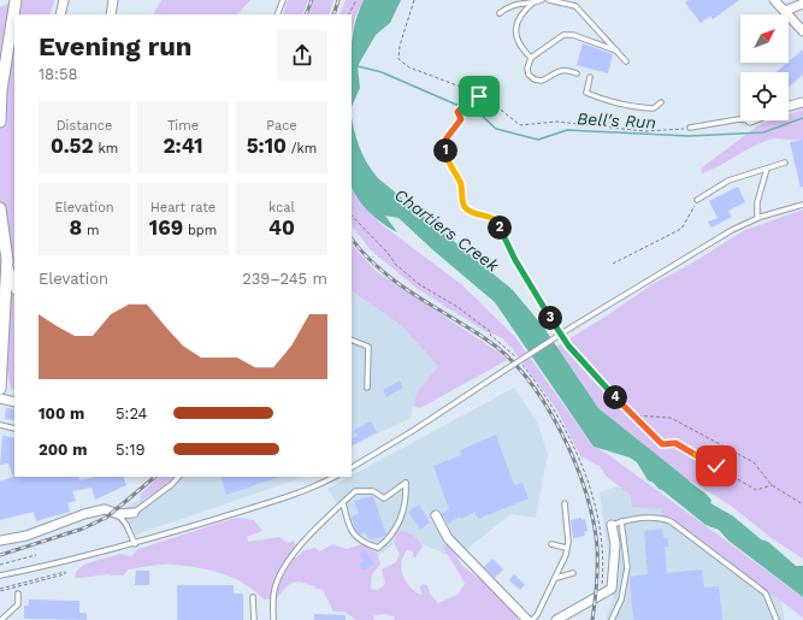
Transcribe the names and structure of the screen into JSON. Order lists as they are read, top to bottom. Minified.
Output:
{"water":["Bell's Run","Chartiers Creek"],"north":"top right","page":{"heading":["Evening run","18:58"],"stats":[["Distance","0.52 km"],["Time","2:41"],["Pace","5:10 /km"],["Elevation","8 m"],["Heart rate","169 bpm"],["kcal","40"]],"pins":["1","2","3","4"],"chart":["Elevation","239–245 m"],"list":[{"name":"100 m","note":"5:24"},{"name":"200 m","note":"5:19"}]}}
